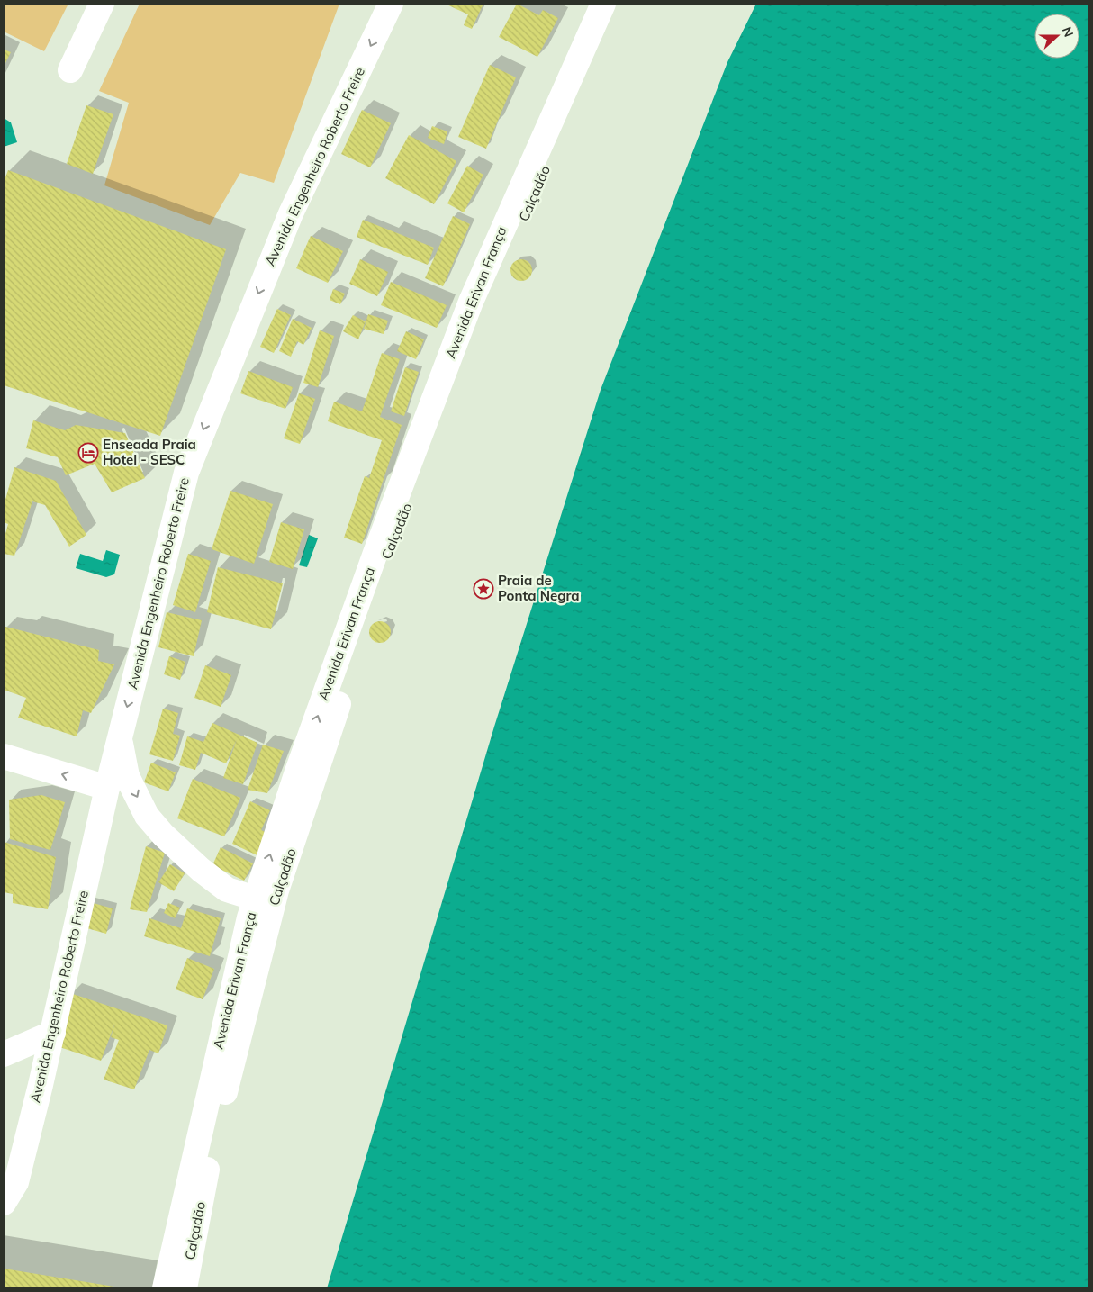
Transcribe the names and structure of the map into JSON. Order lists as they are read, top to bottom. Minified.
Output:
{"streets":{"street":["Avenida Engenheiro Roberto Freire","Calçadão","Avenida Erivan França"]},"crossings":[["Avenida Engenheiro Roberto Freire","Avenida Erivan França"]],"one_way":["Avenida Erivan França"],"places":{"hotel":["Enseada Praia Hotel - SESC"],"place":["Praia de Ponta Negra"]},"north":"right"}
